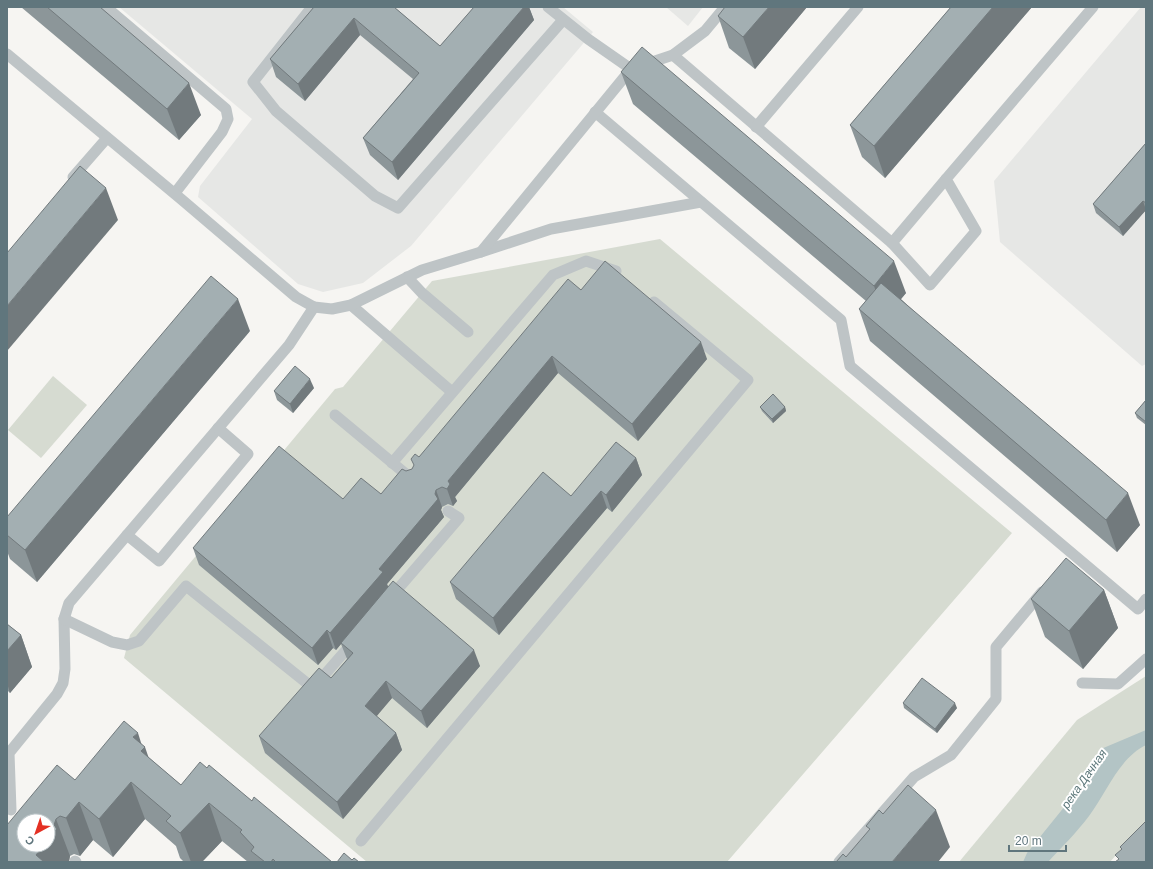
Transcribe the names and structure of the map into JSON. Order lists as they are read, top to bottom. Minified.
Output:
{"water":["река Дачная"],"scale_bar":"20 m","north":"bottom left"}
